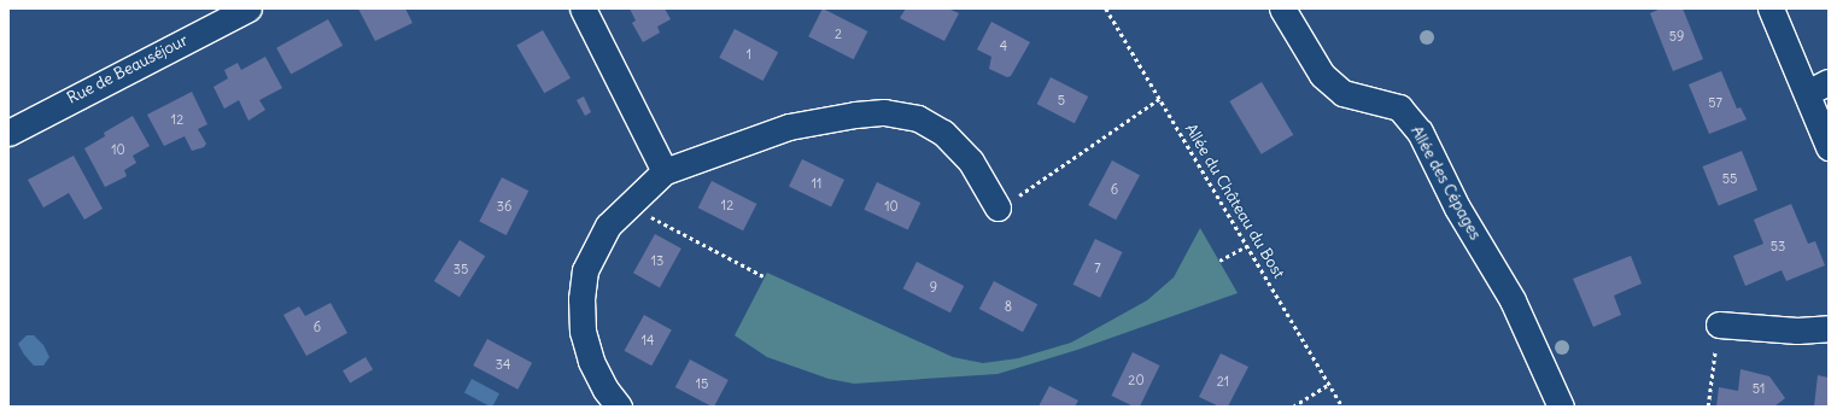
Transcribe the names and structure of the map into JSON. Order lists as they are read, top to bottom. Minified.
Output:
{"streets":{"street":["Rue de Beauséjour","Allée des Cépages"],"path":["Allée du Château du Bost"]},"house_numbers":["2","59","4","1","5","57","12","10","55","11","6","12","36","10","53","13","7","35","9","8","6","14","34","20","21","15","51"]}
